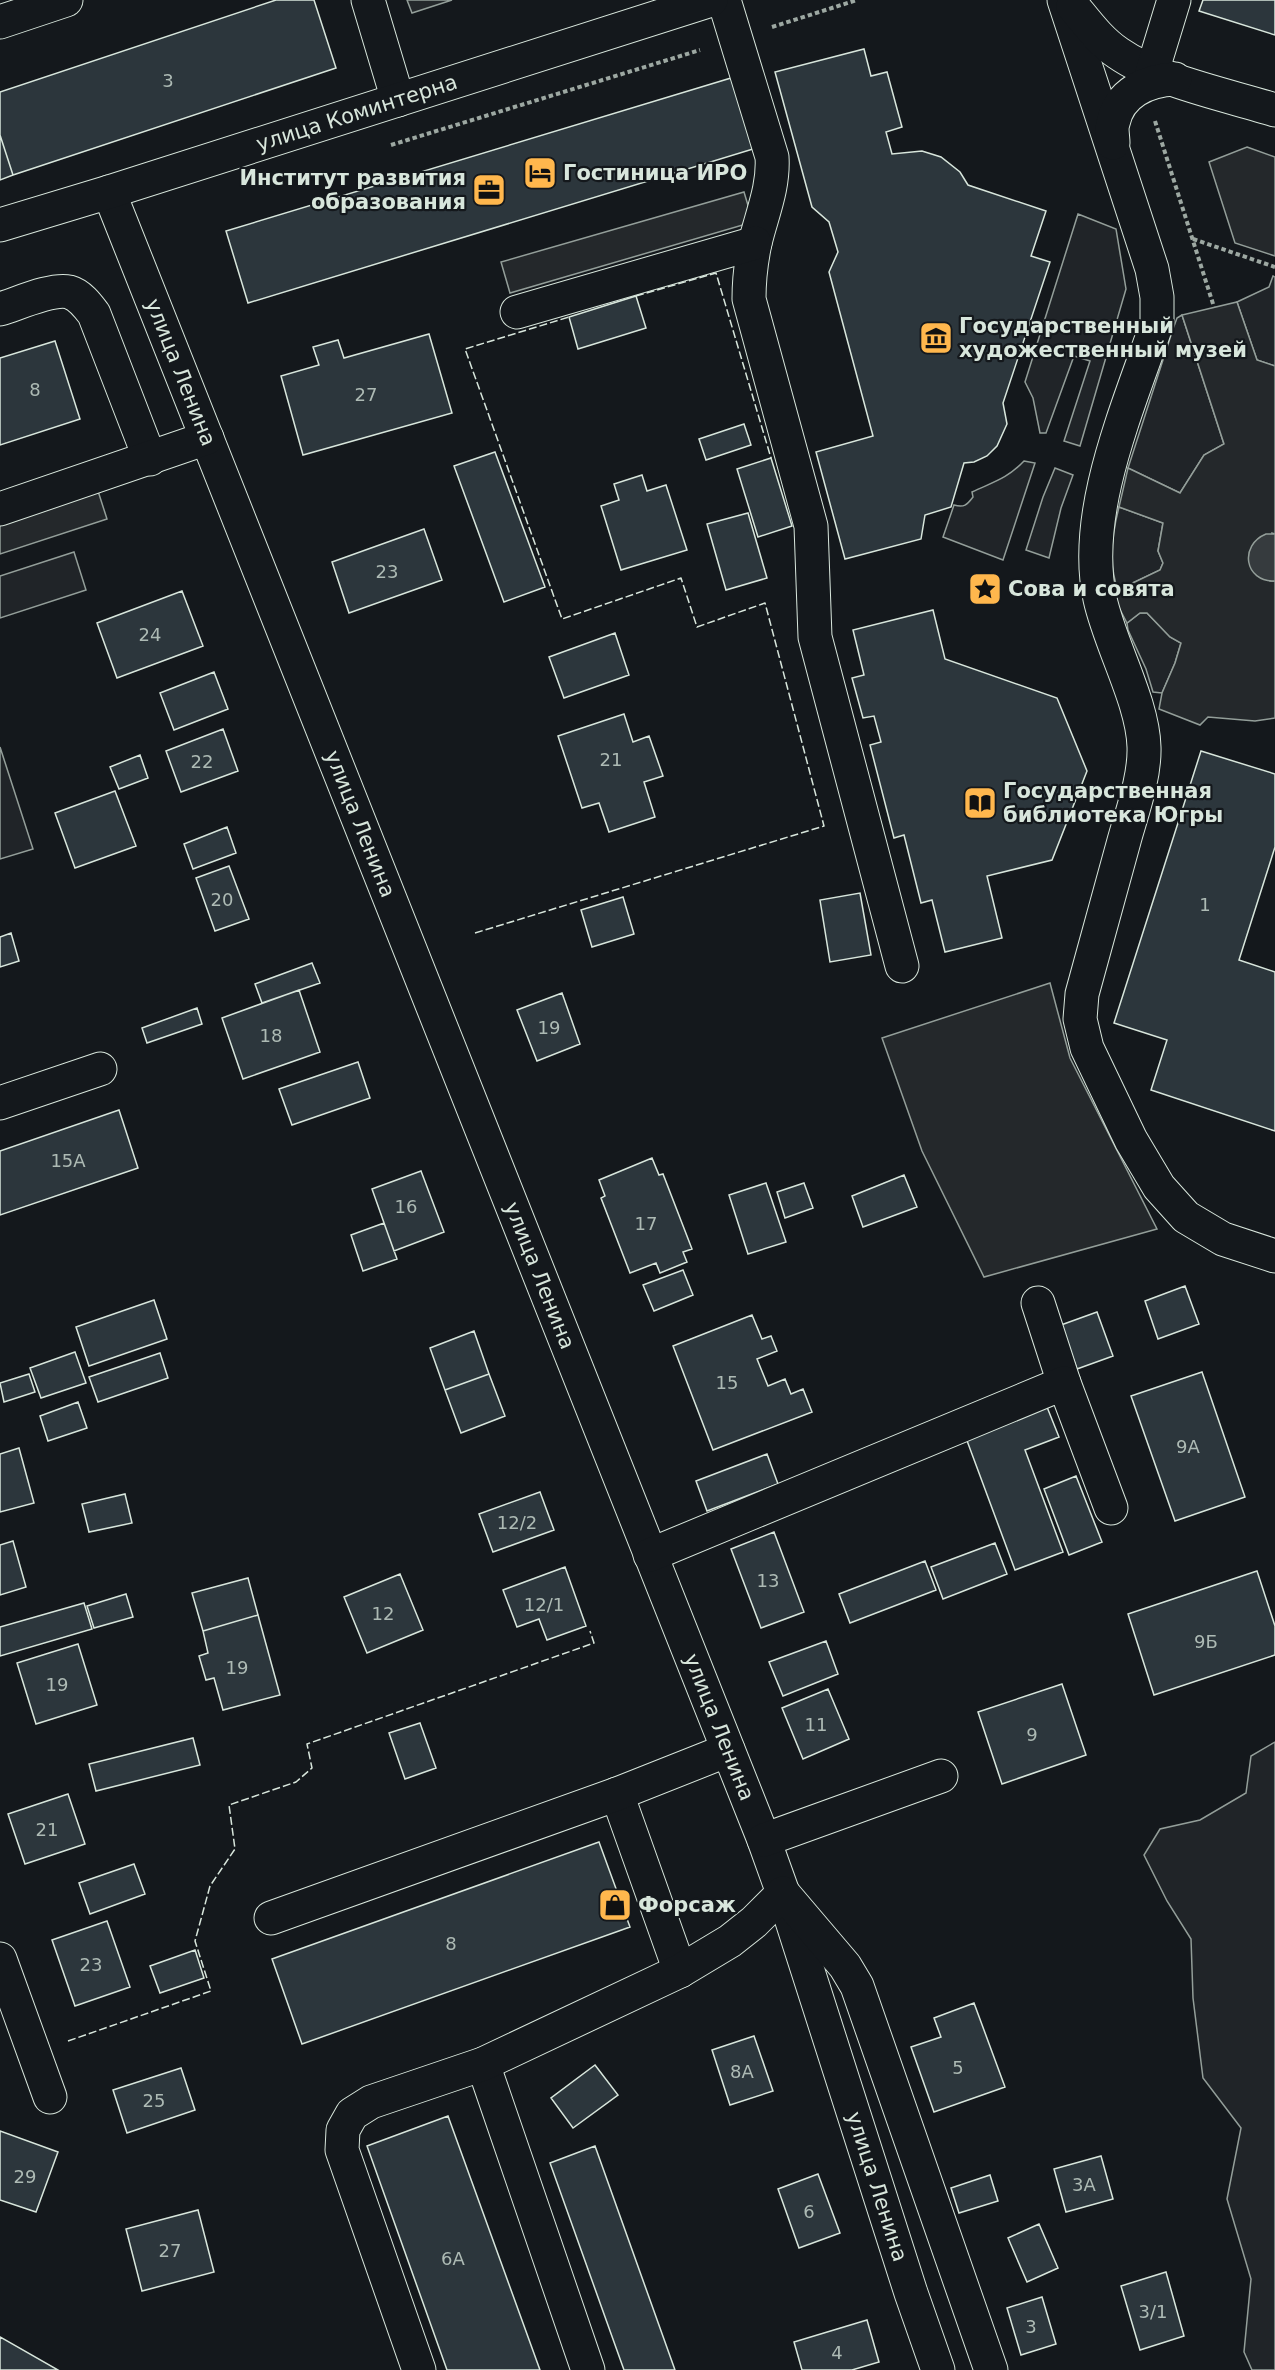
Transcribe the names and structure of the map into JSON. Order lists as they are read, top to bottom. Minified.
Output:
{"streets":{"street":["улица Коминтерна","улица Ленина"]},"crossings":[["улица Коминтерна","улица Ленина"]],"places":{"hotel":["Гостиница ИРО"],"office":["Институт развития образования"],"museum":["Государственный художественный музей"],"place":["Сова и совята"],"library":["Государственная библиотека Югры"],"shop":["Форсаж"]},"house_numbers":["3","8","27","23","24","21","22","20","1","19","18","15А","16","17","15","9А","12/2","13","12/1","12","9Б","19","19","11","9","21","8","23","5","8А","25","29","3А","6","27","6А","3/1","3","4"]}
